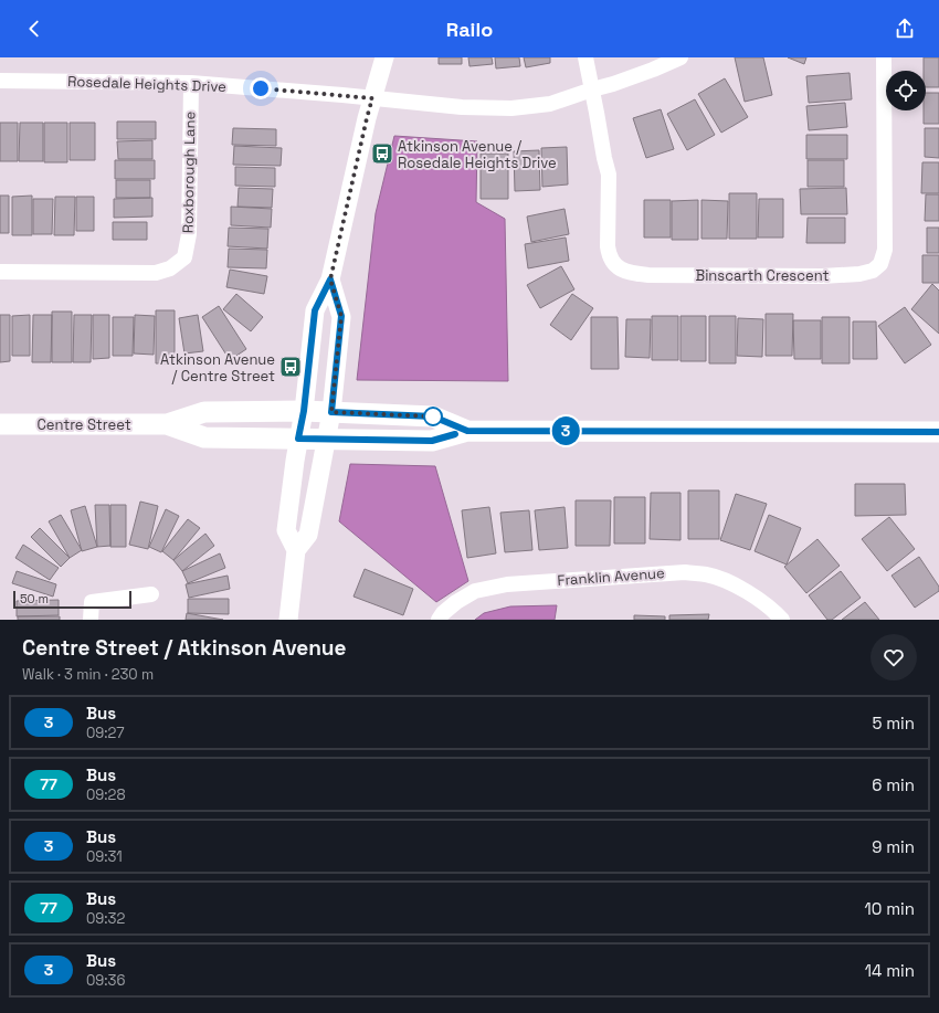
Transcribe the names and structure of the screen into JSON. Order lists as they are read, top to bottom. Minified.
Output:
{"streets":{"main road":["Centre Street"],"street":["Rosedale Heights Drive","Roxborough Lane","Binscarth Crescent","Franklin Avenue"]},"crossings":[["Rosedale Heights Drive","Roxborough Lane"],["Rosedale Heights Drive","Binscarth Crescent"]],"places":{"bus stop":["Atkinson Avenue / Rosedale Heights Drive","Atkinson Avenue / Centre Street"]},"lines":["bus line 3"],"scale_bar":"50 m","page":{"header":"Railo","on_map":"3","scale":"50 m","heading":["Centre Street / Atkinson Avenue","Walk · 3 min · 230 m"],"list":[{"mark":"3","name":"Bus","note":"09:27","value":"5 min"},{"mark":"77","name":"Bus","note":"09:28","value":"6 min"},{"mark":"3","name":"Bus","note":"09:31","value":"9 min"},{"mark":"77","name":"Bus","note":"09:32","value":"10 min"},{"mark":"3","name":"Bus","note":"09:36","value":"14 min"}]}}
